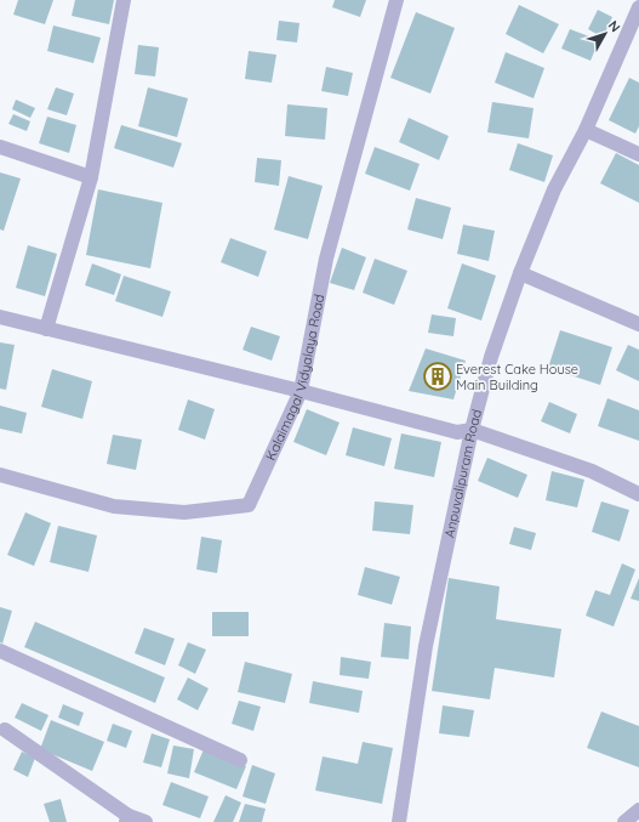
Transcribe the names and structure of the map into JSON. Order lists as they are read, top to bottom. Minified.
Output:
{"streets":{"street":["Kalaimagal Vidyalaya Road","Anpuvalipuram Road"]},"places":{"building":["Everest Cake House Main Building"]},"north":"top right"}
